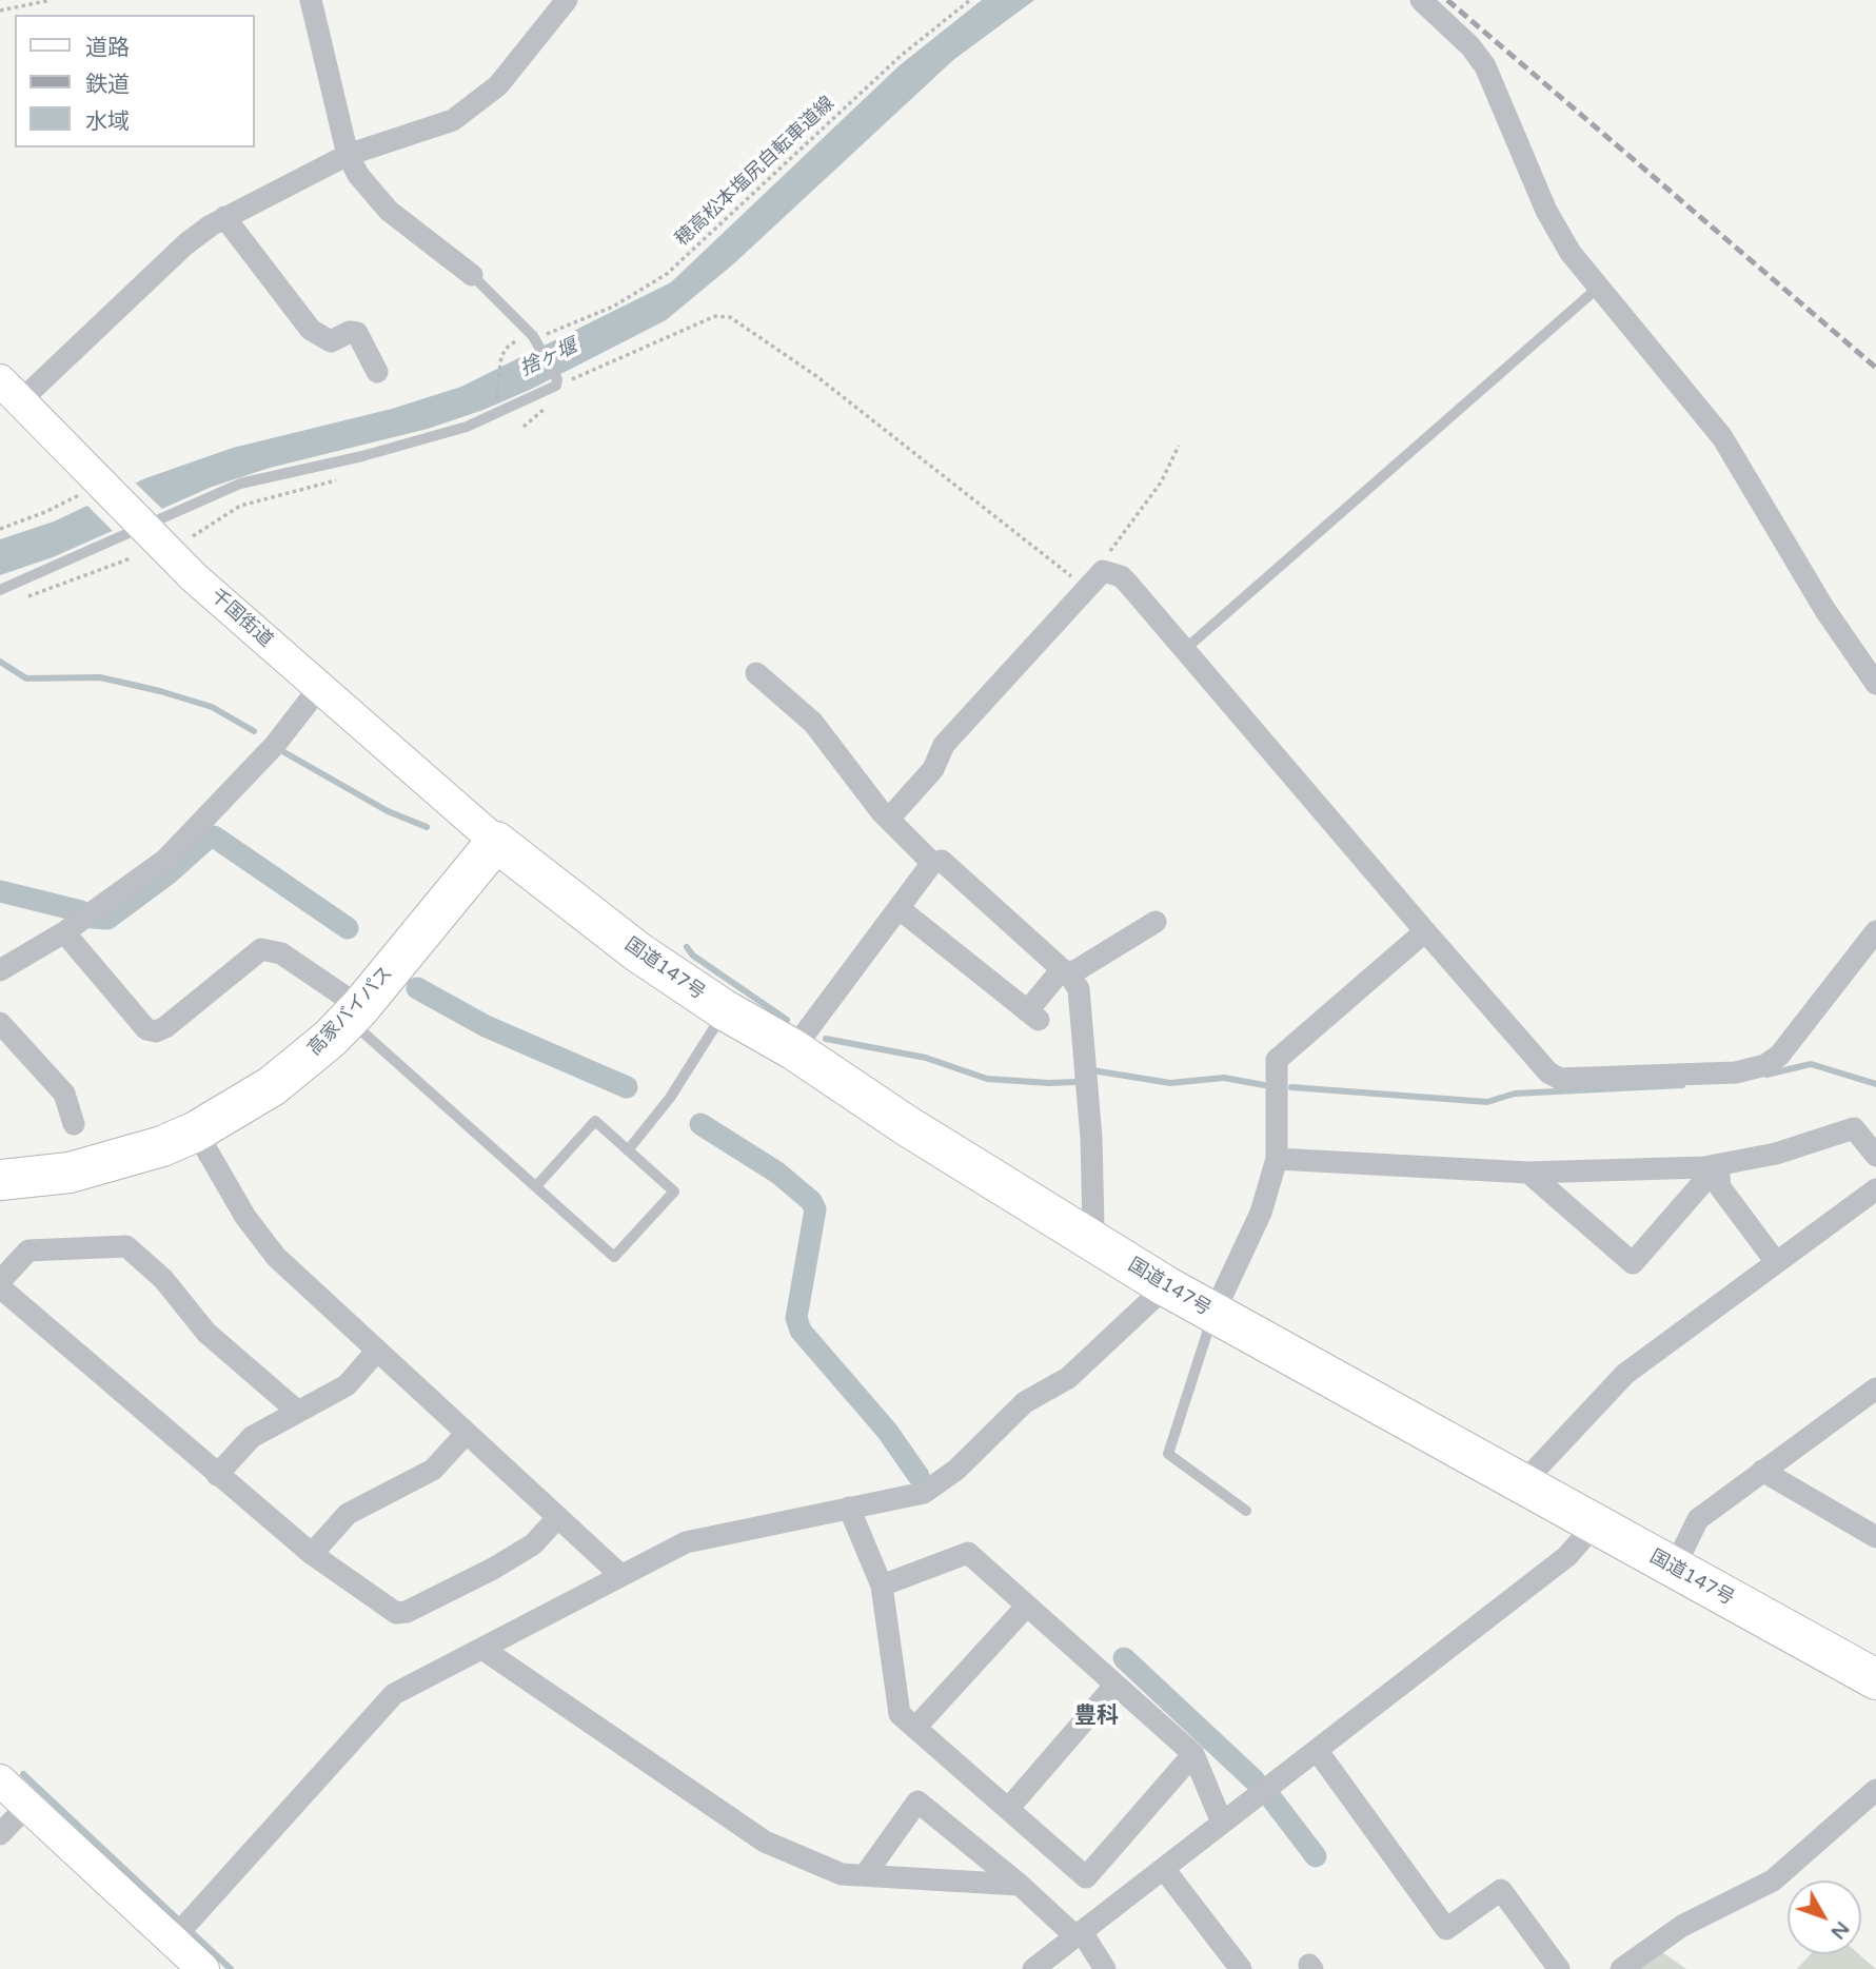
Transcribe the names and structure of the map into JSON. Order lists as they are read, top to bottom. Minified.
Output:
{"streets":{"highway":["国道147号","高家バイパス"],"main road":["千国街道"],"path":["穂高松本塩尻自転車道線"]},"crossings":[["千国街道","国道147号"],["千国街道","高家バイパス"],["国道147号","高家バイパス"]],"districts":["豊科"],"water":["捨ヶ堰"],"legend":["道路","鉄道","水域"],"north":"bottom right"}
